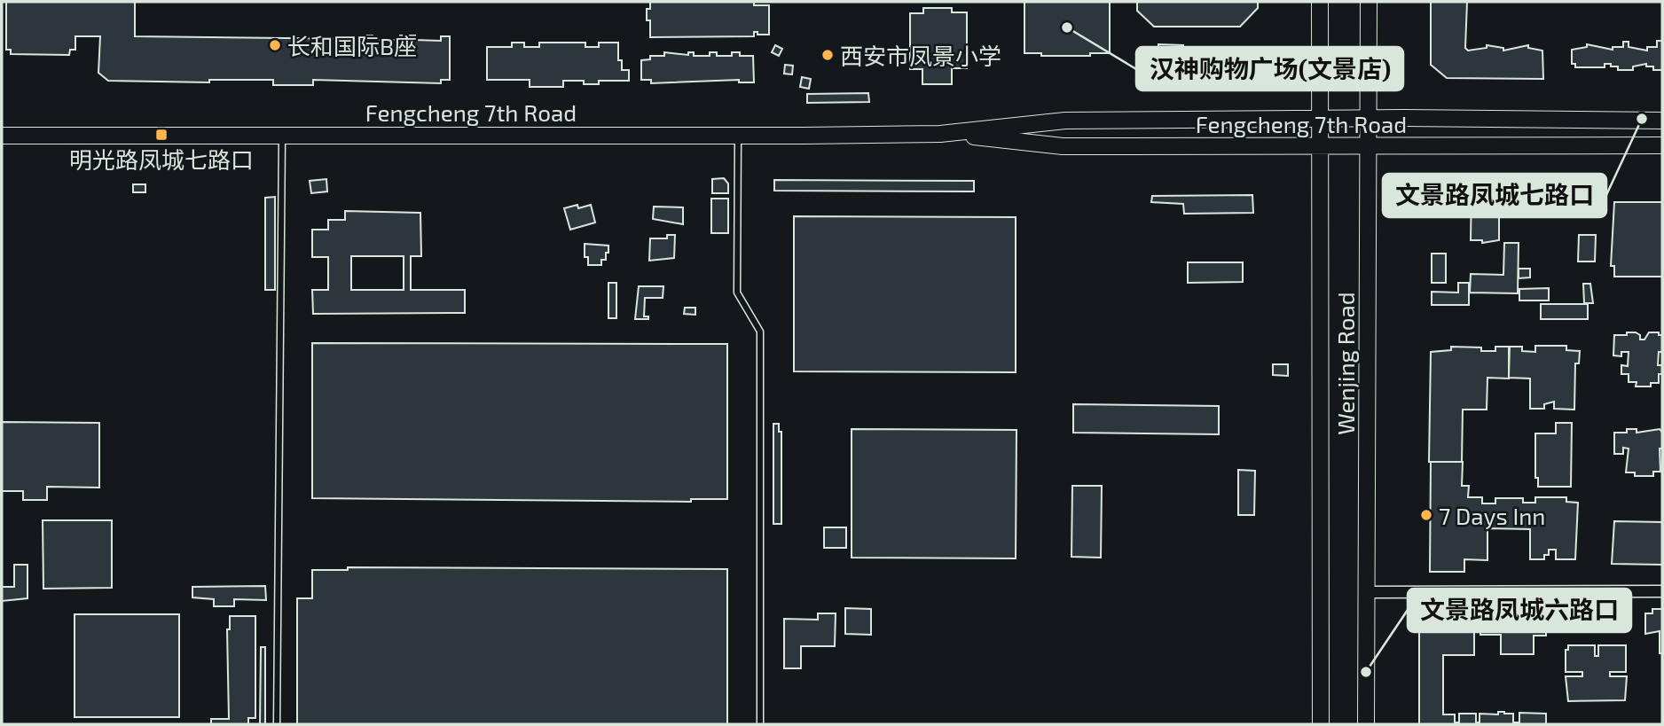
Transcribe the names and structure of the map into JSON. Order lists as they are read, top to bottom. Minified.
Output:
{"streets":{"street":["Fengcheng 7th Road","Wenjing Road"]},"crossings":[["Fengcheng 7th Road","Wenjing Road"]],"places":{"other":["汉神购物广场(文景店)","长和国际B座","西安市凤景小学","文景路凤城七路口","7 Days Inn","文景路凤城六路口"],"transit":["明光路凤城七路口"]}}
